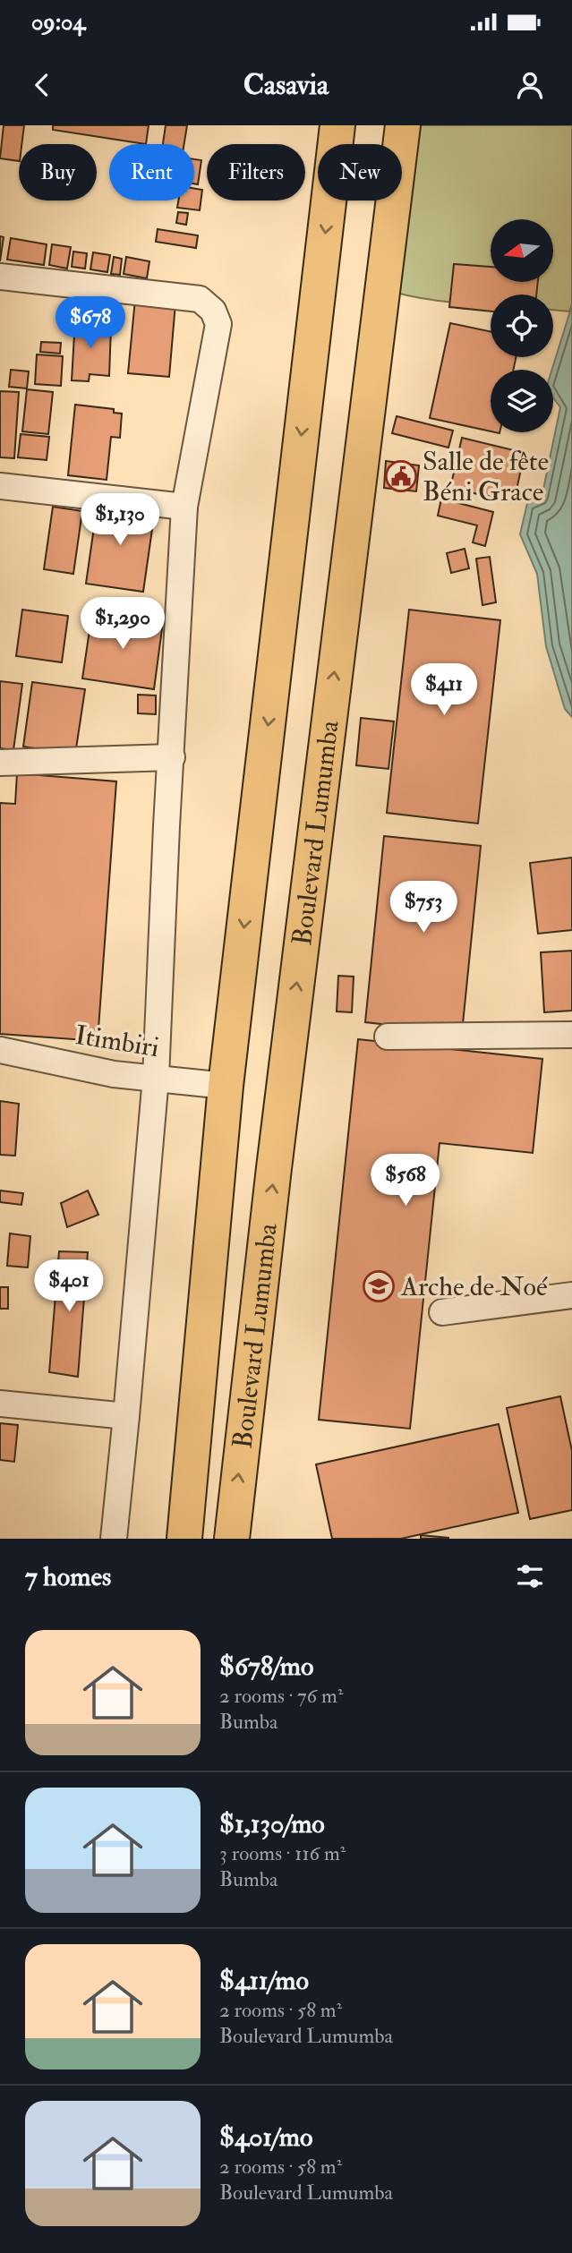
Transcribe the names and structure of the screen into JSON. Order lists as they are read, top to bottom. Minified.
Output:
{"streets":{"highway":["Boulevard Lumumba"],"street":["Itimbiri"]},"crossings":[["Boulevard Lumumba","Itimbiri"]],"places":{"public building":["Salle de fête Béni Grace"],"school or university":["Arche de Noé"]},"north":"left","page":{"status":"09:04","header":"Casavia","chip":["Buy","Rent","Filters","New"],"price":["$678","$1,130","$1,290","$411","$753","$568","$401"],"heading":"7 homes","list":[{"name":"$678/mo","note":"2 rooms · 76 m² · Bumba"},{"name":"$1,130/mo","note":"3 rooms · 116 m² · Bumba"},{"name":"$411/mo","note":"2 rooms · 58 m² · Boulevard Lumumba"},{"name":"$401/mo","note":"2 rooms · 58 m² · Boulevard Lumumba"}]}}
